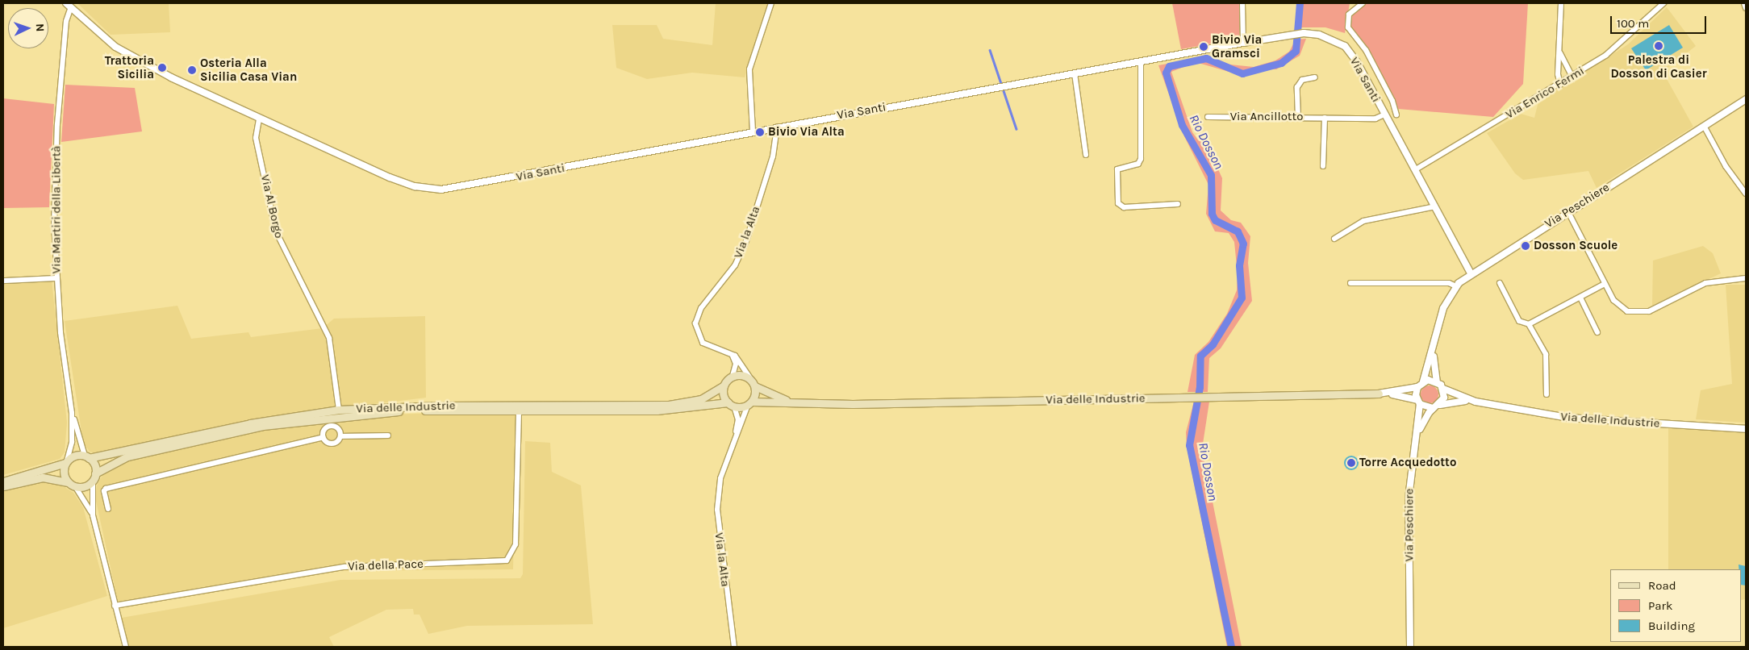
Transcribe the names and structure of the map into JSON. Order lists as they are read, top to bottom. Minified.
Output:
{"streets":{"main road":["Via delle Industrie"],"street":["Via Santi","Via Enrico Fermi","Via Ancillotto","Via Peschiere","Via Al Borgo","Via Martiri della Libertà","Via la Alta","Via della Pace"]},"crossings":[["Via Santi","Via Enrico Fermi"],["Via Santi","Via Ancillotto"],["Via Santi","Via Peschiere"],["Via Santi","Via Al Borgo"],["Via Santi","Via Martiri della Libertà"],["Via Santi","Via la Alta"],["Via Peschiere","Via delle Industrie"],["Via Al Borgo","Via delle Industrie"],["Via Martiri della Libertà","Via delle Industrie"],["Via delle Industrie","Via della Pace"]],"water":["Rio Dosson"],"places":["Palestra di Dosson di Casier","Bivio Via Gramsci","Trattoria Sicilia","Osteria Alla Sicilia Casa Vian","Bivio Via Alta","Dosson Scuole","Torre Acquedotto"],"legend":["Road","Park","Building"],"scale_bar":"100 m","north":"right"}
